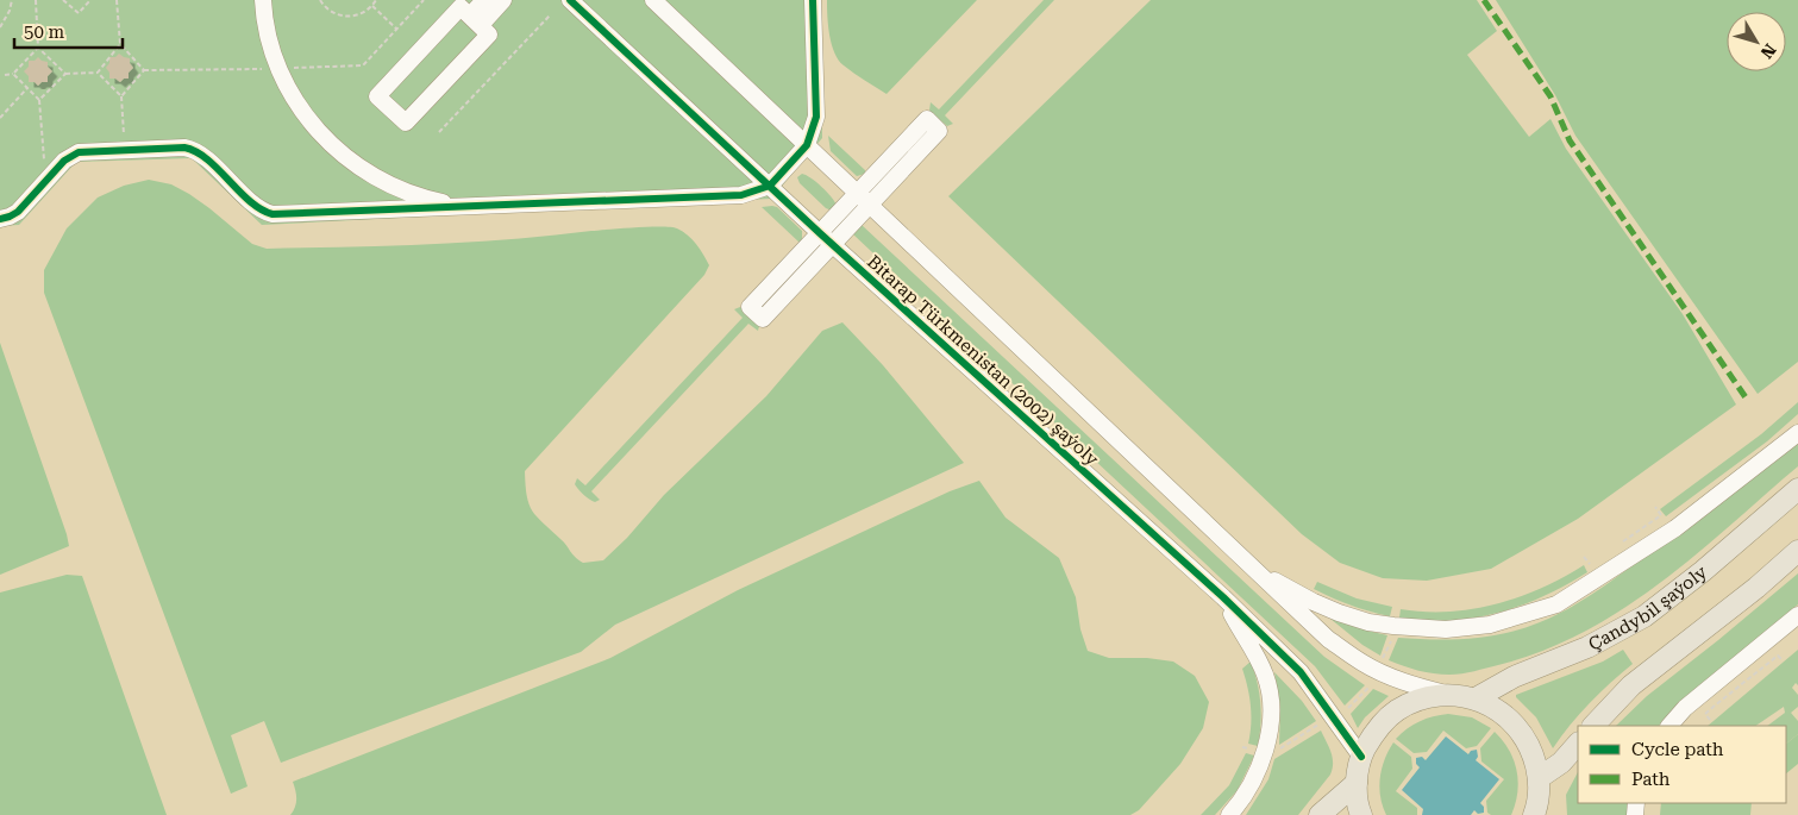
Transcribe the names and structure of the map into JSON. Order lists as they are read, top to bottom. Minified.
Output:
{"streets":{"main road":["Çandybil şaýoly"],"street":["Bitarap Türkmenistan (2002) şaýoly"]},"legend":["Cycle path","Path"],"scale_bar":"50 m","north":"bottom right"}
